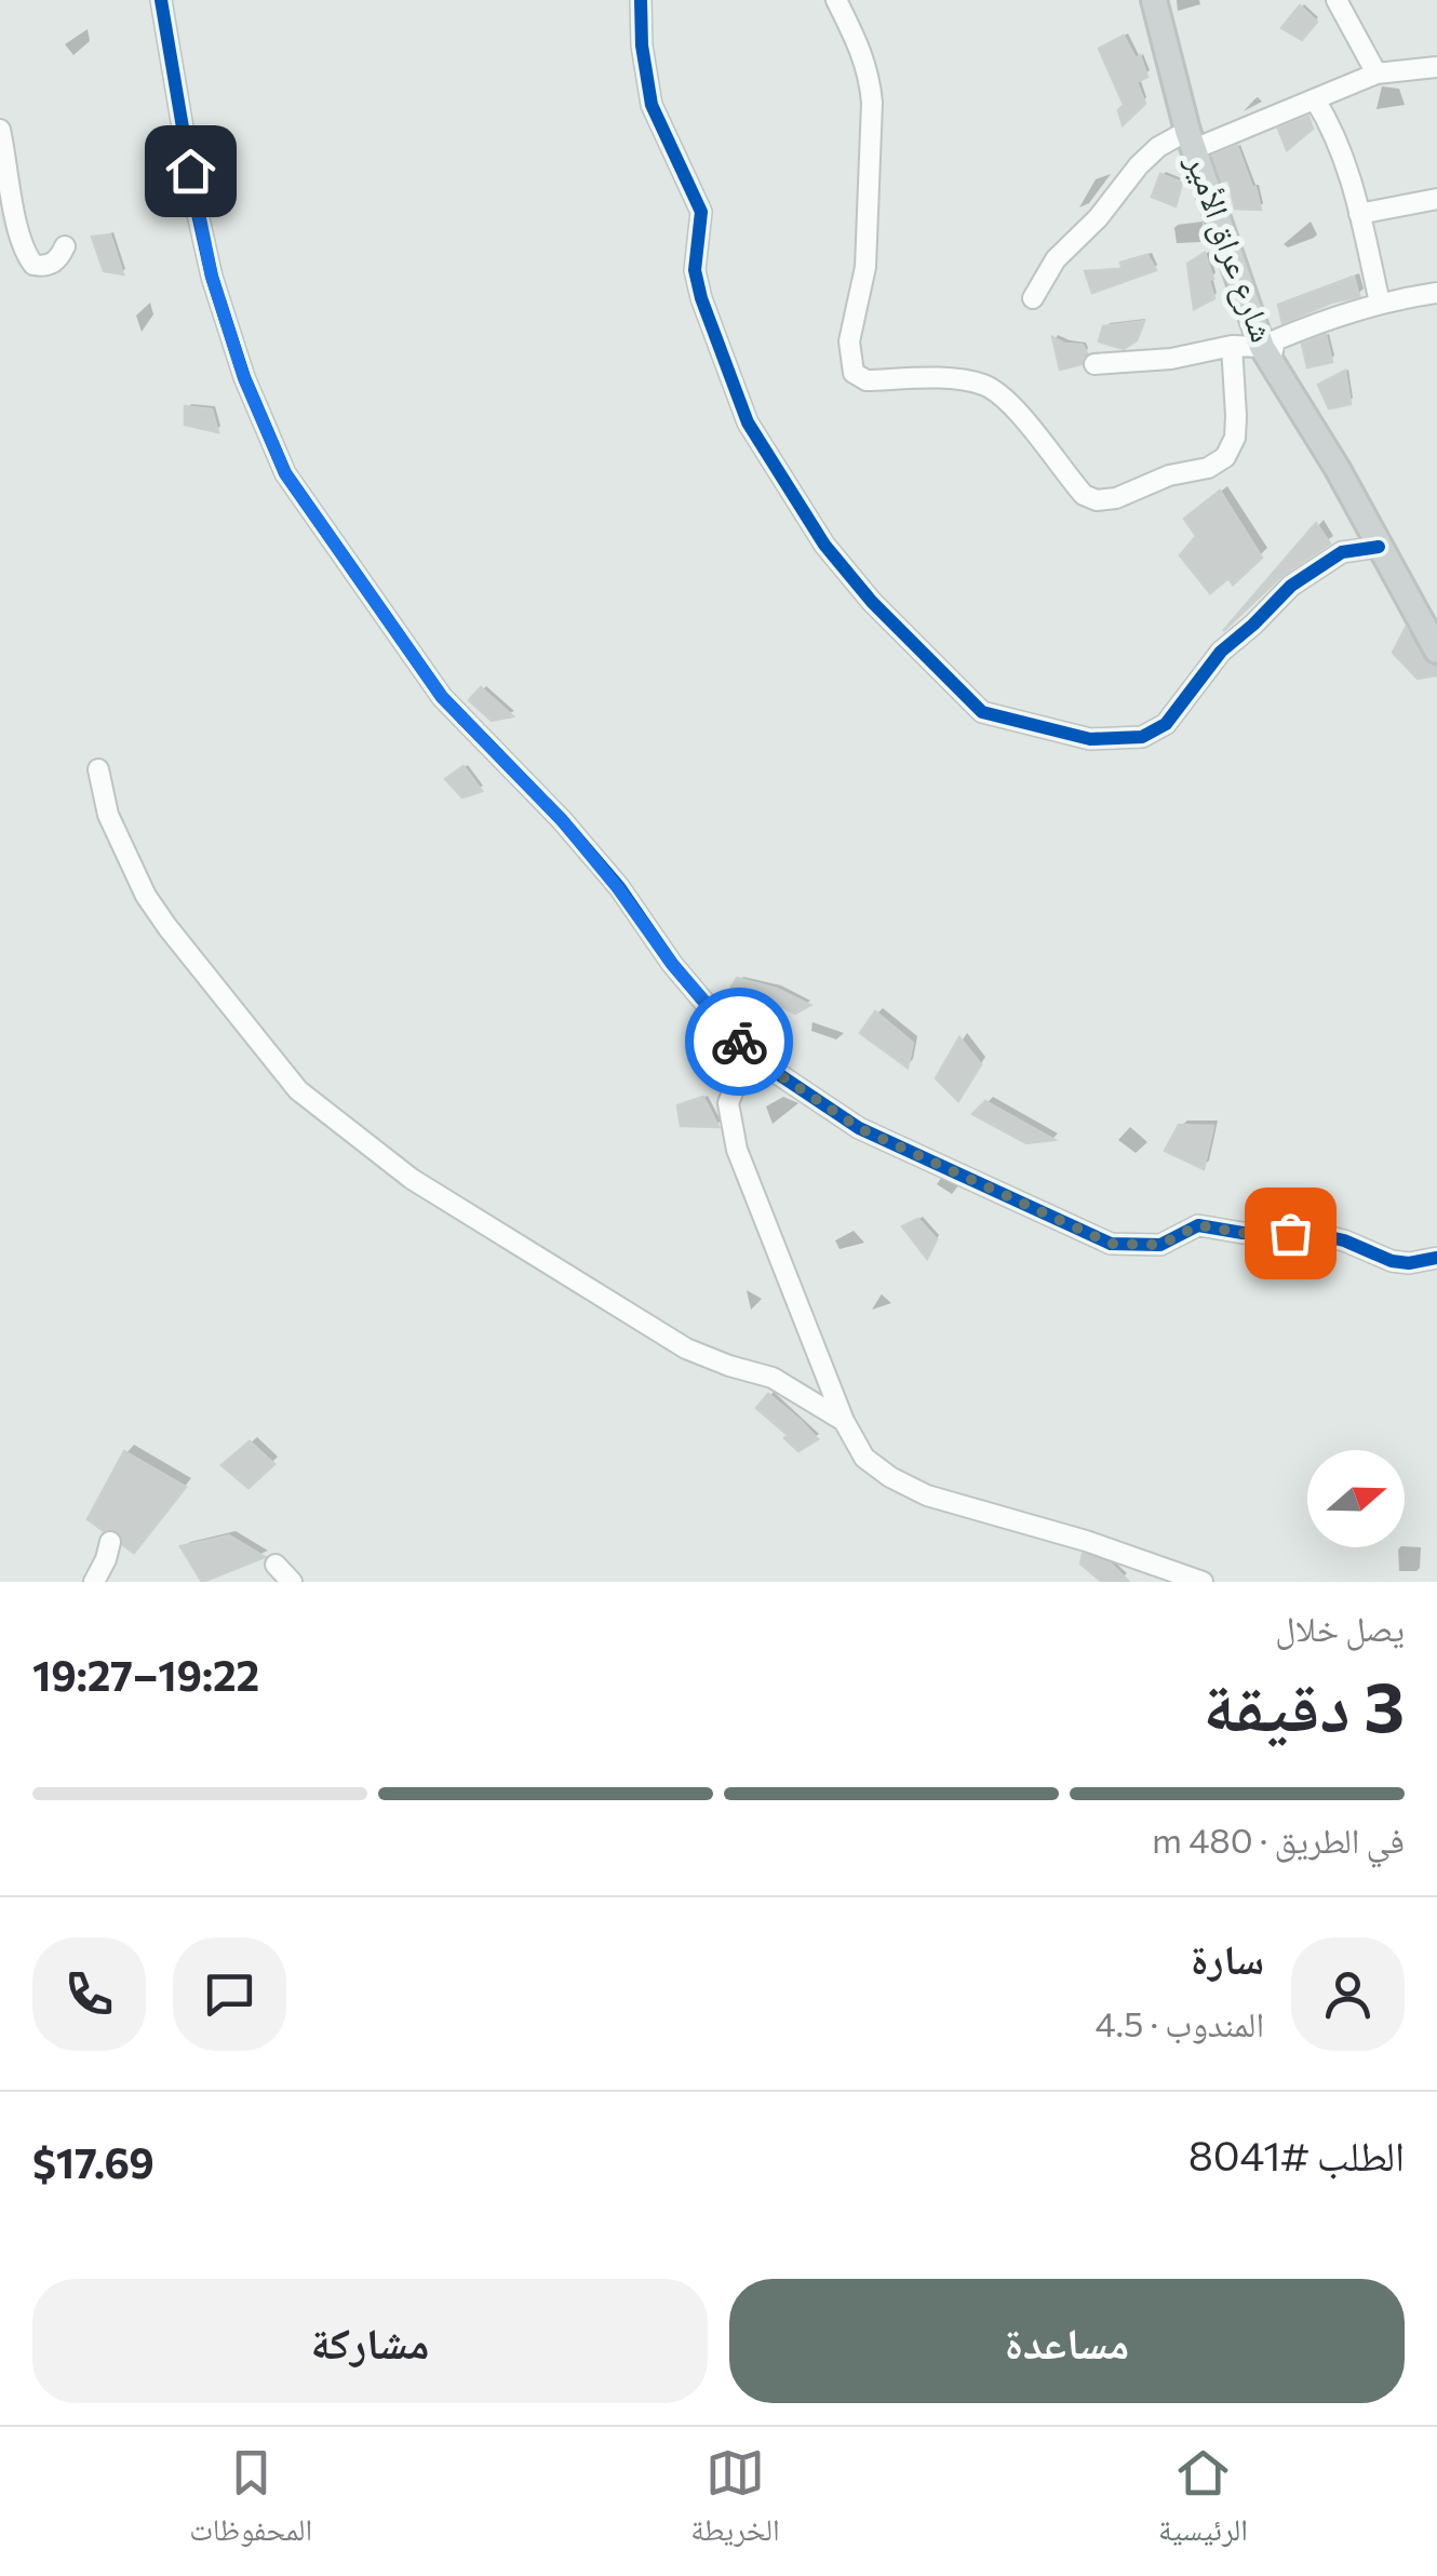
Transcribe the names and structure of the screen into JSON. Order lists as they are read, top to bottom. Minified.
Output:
{"streets":{"main road":["شارع عراق الأمير"]},"north":"right","page":{"heading":["3 دقيقة","يصل خلال","19:22–19:27"],"panel":["سارة","المندوب · 4.5","الطلب #8041","$17.69"],"bar":"في الطريق · 480 m","buttons":["مساعدة","مشاركة"],"tabs":["الرئيسية","الخريطة","المحفوظات"]}}
